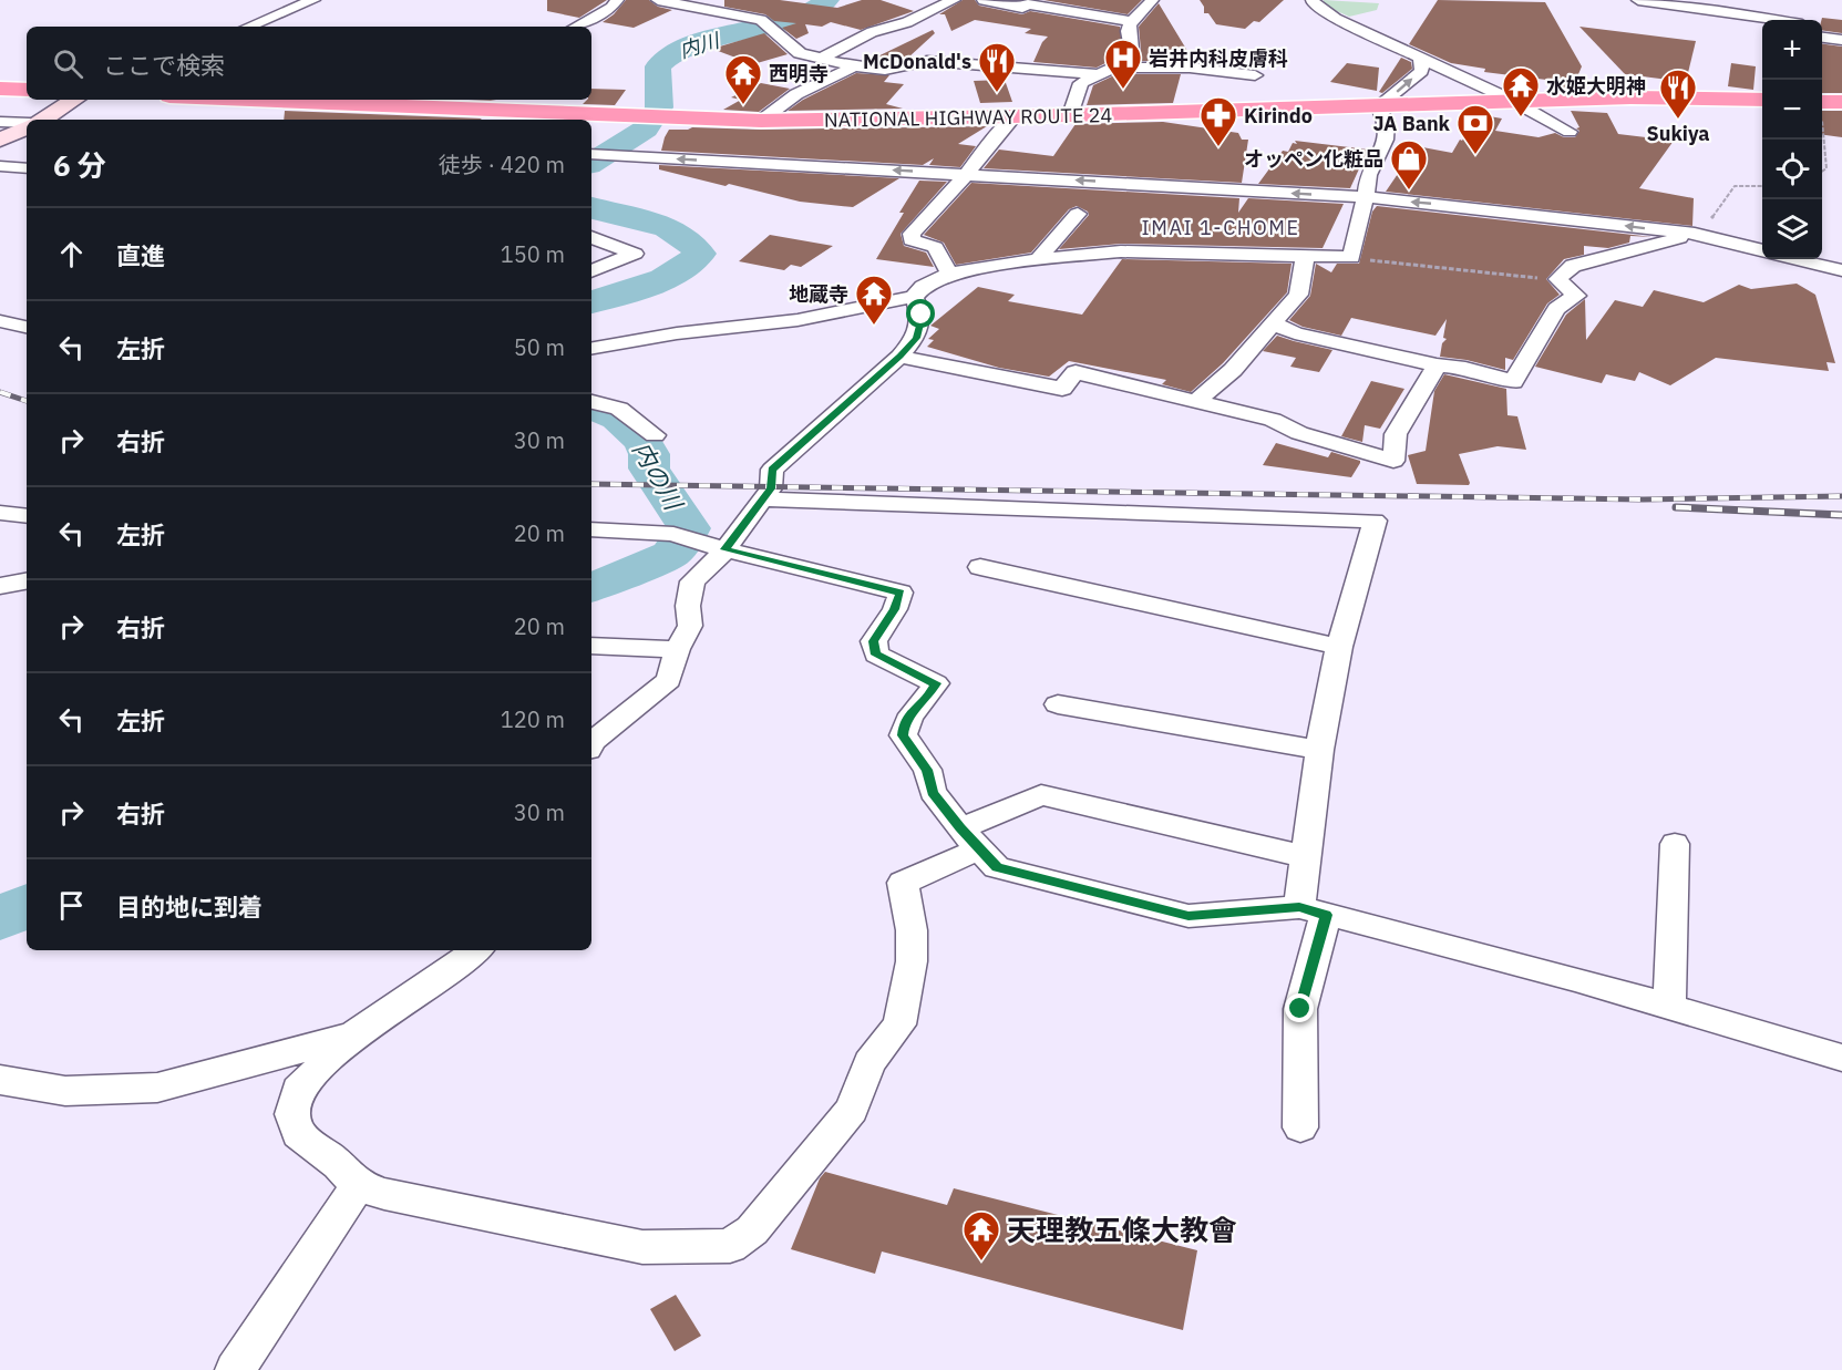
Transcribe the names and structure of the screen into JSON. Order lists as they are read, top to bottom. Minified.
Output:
{"streets":{"highway":["NATIONAL HIGHWAY ROUTE 24"]},"districts":["IMAI 1-CHOME"],"water":["内川","内の川"],"places":{"hospital":["岩井内科皮膚科"],"restaurant":["McDonald's","Sukiya"],"temple":["西明寺","水姫大明神","地蔵寺","天理教五條大教會"],"pharmacy":["Kirindo"],"bank":["JA Bank"],"shop":["オッペン化粧品"]},"page":{"map_buttons":["+","−"],"search":"ここで検索","heading":["6 分","徒歩 · 420 m"],"list":[["直進","150 m"],["左折","50 m"],["右折","30 m"],["左折","20 m"],["右折","20 m"],["左折","120 m"],["右折","30 m"],"目的地に到着"]}}
